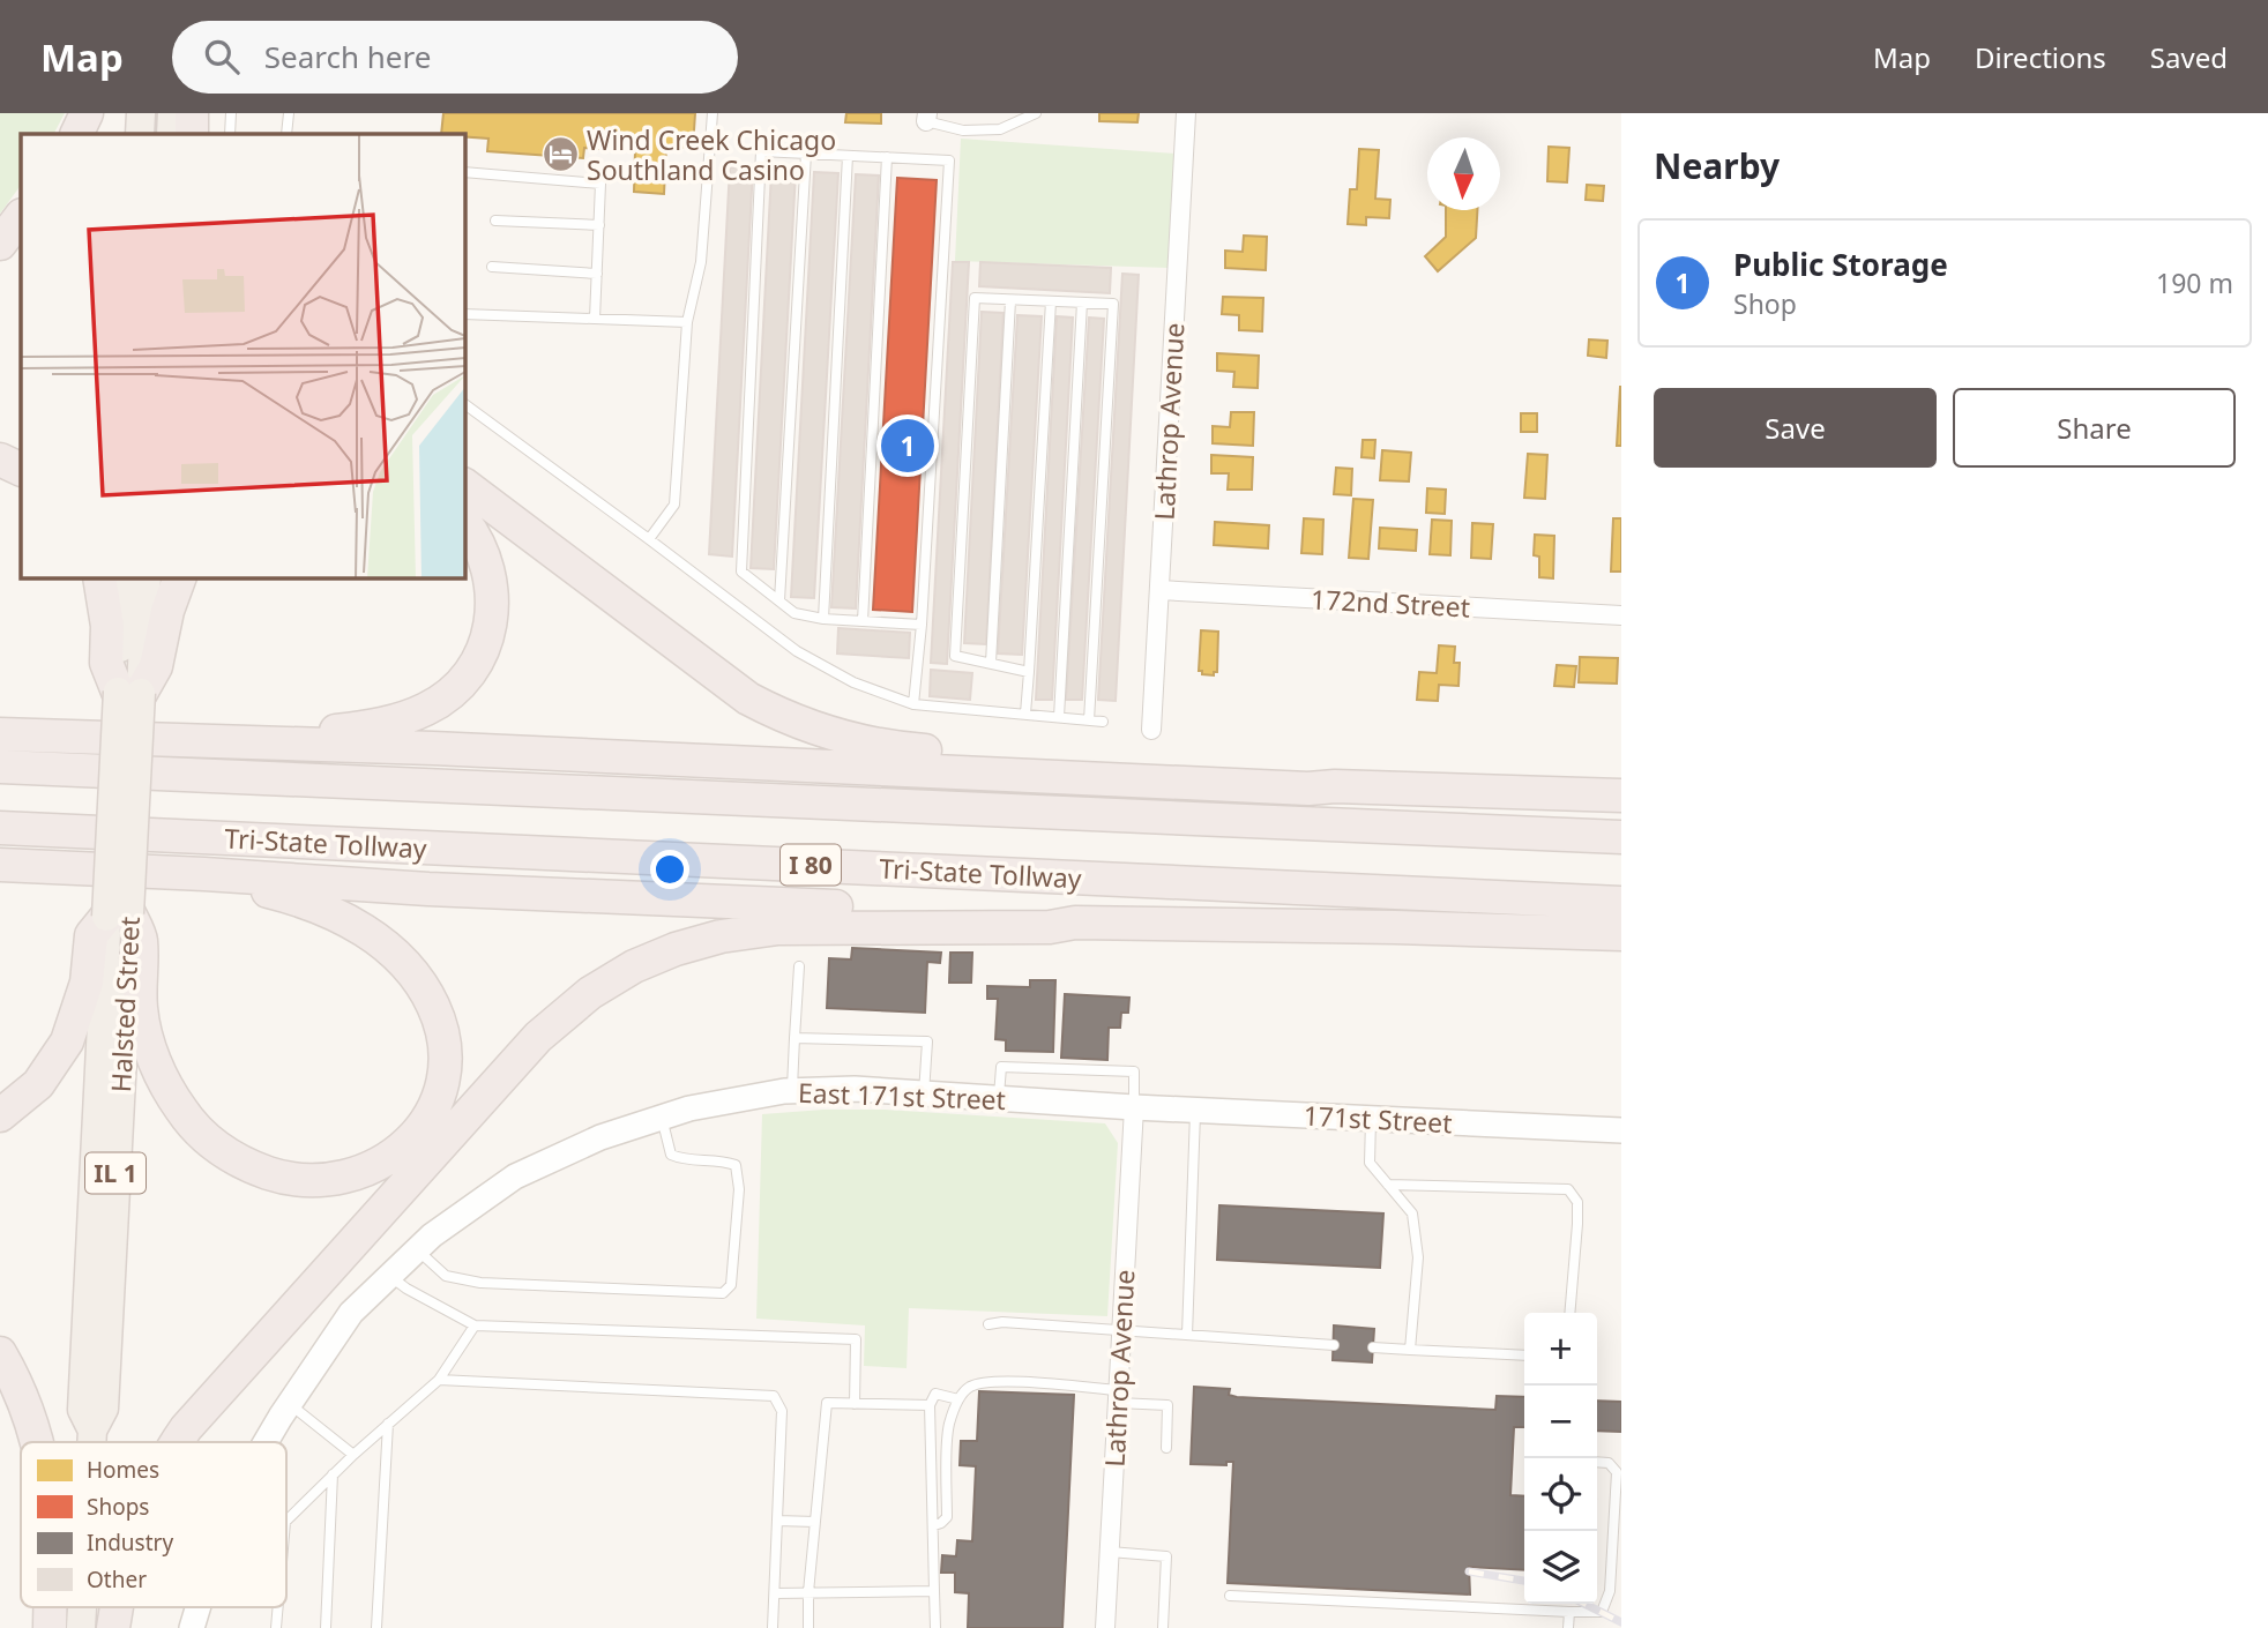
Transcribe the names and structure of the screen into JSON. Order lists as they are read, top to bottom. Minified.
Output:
{"streets":{"highway":["Tri-State Tollway","I 80"],"main road":["Halsted Street","IL 1"],"street":["Lathrop Avenue","172nd Street","East 171st Street","171st Street"]},"crossings":[["Lathrop Avenue","172nd Street"],["Lathrop Avenue","East 171st Street"],["Lathrop Avenue","171st Street"],["East 171st Street","171st Street"]],"places":{"hotel":["Wind Creek Chicago Southland Casino"]},"legend":["Homes","Shops","Industry","Other"],"north":"bottom","page":{"header":"Map","search":"Search here","nav":["Map","Directions","Saved"],"heading":"Nearby","list":[{"mark":"1","name":"Public Storage","note":"Shop","value":"190 m"}],"buttons":["Save","Share"],"pins":"1","map_buttons":["+","−"]}}
